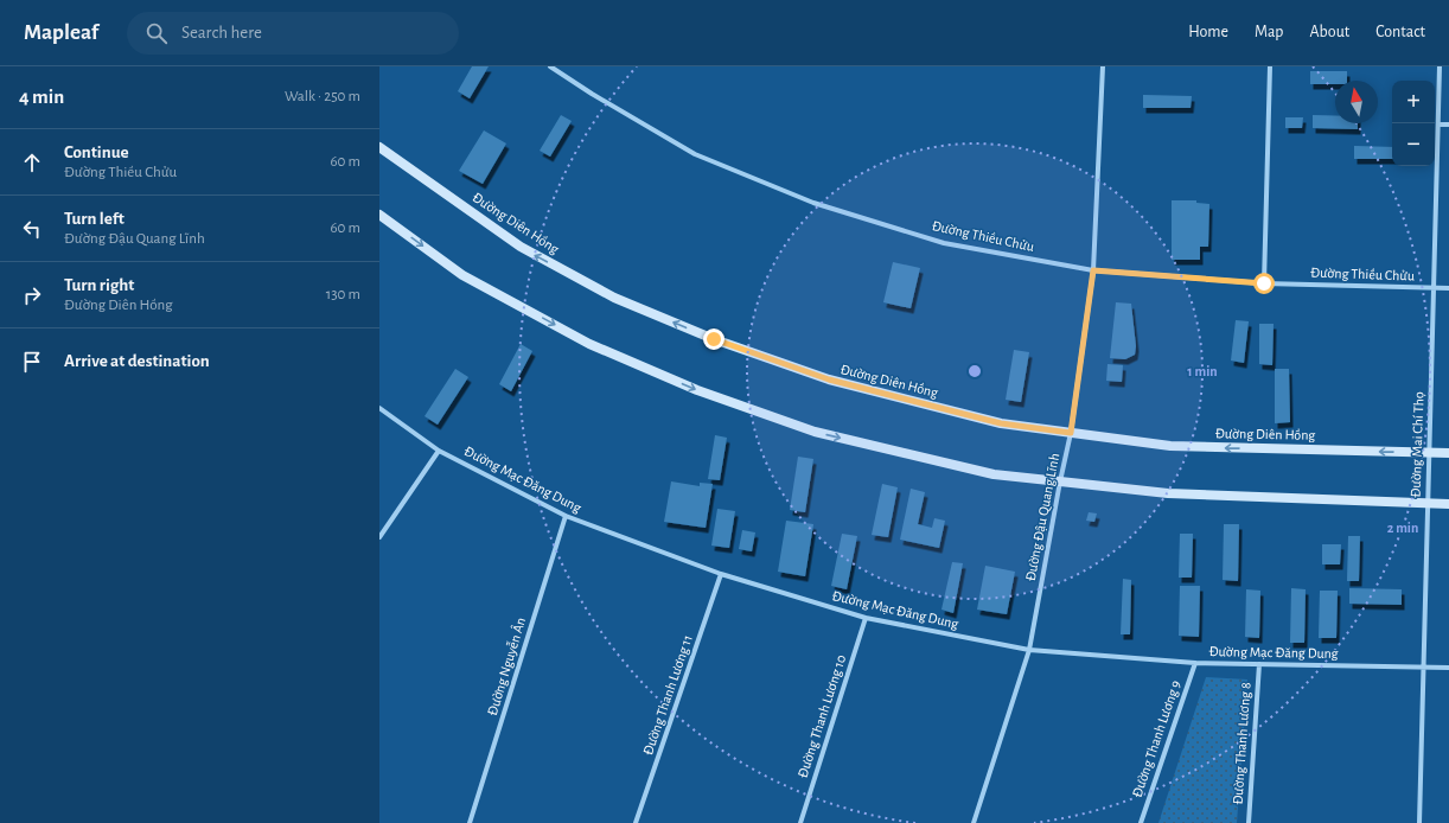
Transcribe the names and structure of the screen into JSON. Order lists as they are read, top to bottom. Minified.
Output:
{"streets":{"street":["Đường Diên Hồng","Đường Thiều Chửu","Đường Mai Chí Thọ","Đường Mạc Đăng Dung","Đường Đậu Quang Lĩnh","Đường Nguyễn Ân","Đường Thanh Lương 11","Đường Thanh Lương 10","Đường Thanh Lương 9","Đường Thanh Lương 8"]},"crossings":[["Đường Diên Hồng","Đường Mai Chí Thọ"],["Đường Diên Hồng","Đường Đậu Quang Lĩnh"],["Đường Thiều Chửu","Đường Mai Chí Thọ"],["Đường Thiều Chửu","Đường Đậu Quang Lĩnh"],["Đường Mai Chí Thọ","Đường Mạc Đăng Dung"],["Đường Mạc Đăng Dung","Đường Đậu Quang Lĩnh"],["Đường Mạc Đăng Dung","Đường Nguyễn Ân"],["Đường Mạc Đăng Dung","Đường Thanh Lương 11"],["Đường Mạc Đăng Dung","Đường Thanh Lương 10"],["Đường Mạc Đăng Dung","Đường Thanh Lương 9"],["Đường Mạc Đăng Dung","Đường Thanh Lương 8"]],"north":"top","page":{"header":"Mapleaf","search":"Search here","nav":["Home","Map","About","Contact"],"heading":["4 min","Walk · 250 m"],"map_buttons":["+","−"],"list":[["Continue","Đường Thiều Chửu","60 m"],["Turn left","Đường Đậu Quang Lĩnh","60 m"],["Turn right","Đường Diên Hồng","130 m"],"Arrive at destination"]},"rings":["1 min","2 min"]}
